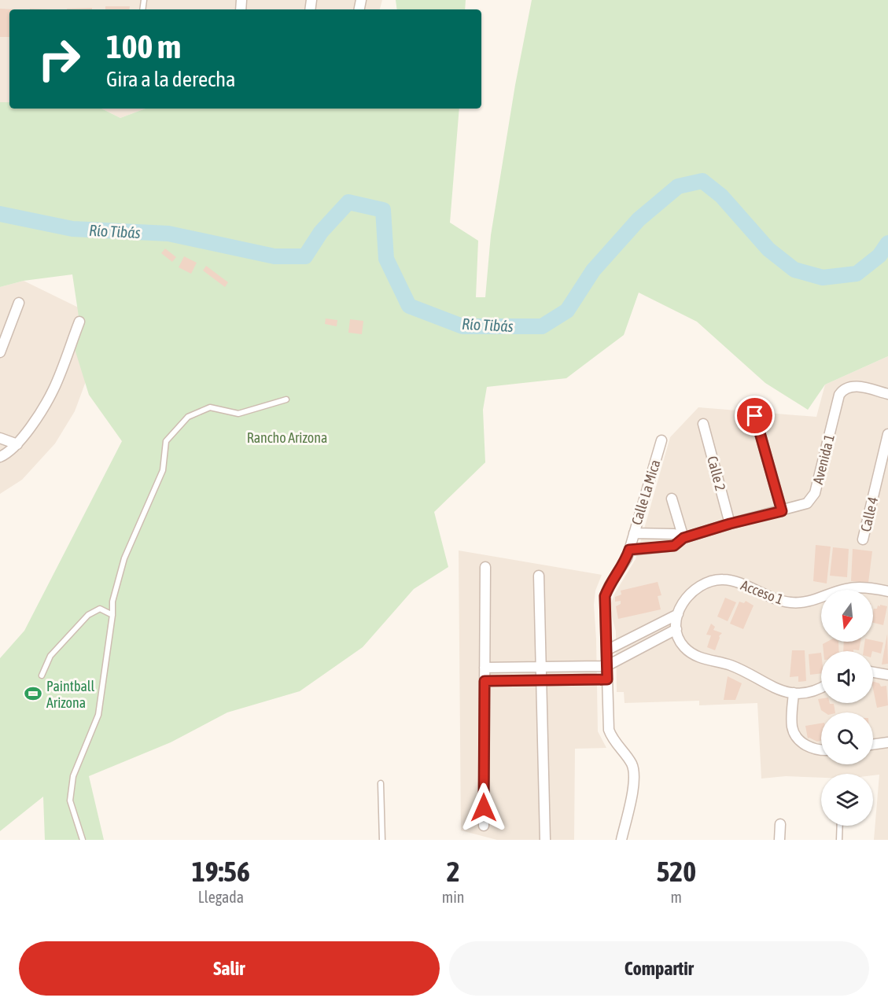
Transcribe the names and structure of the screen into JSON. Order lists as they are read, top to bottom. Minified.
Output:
{"streets":{"street":["Avenida 1","Calle 2","Calle La Mica","Calle 4","Acceso 1"]},"crossings":[["Avenida 1","Calle 2"],["Avenida 1","Calle La Mica"]],"water":["Río Tibás"],"parks":["Rancho Arizona"],"places":{"sports":["Paintball Arizona"]},"north":"bottom","page":{"turn":["100 m","Gira a la derecha"],"eta":["19:56","Llegada","2","min","520","m"],"buttons":["Salir","Compartir"]}}
